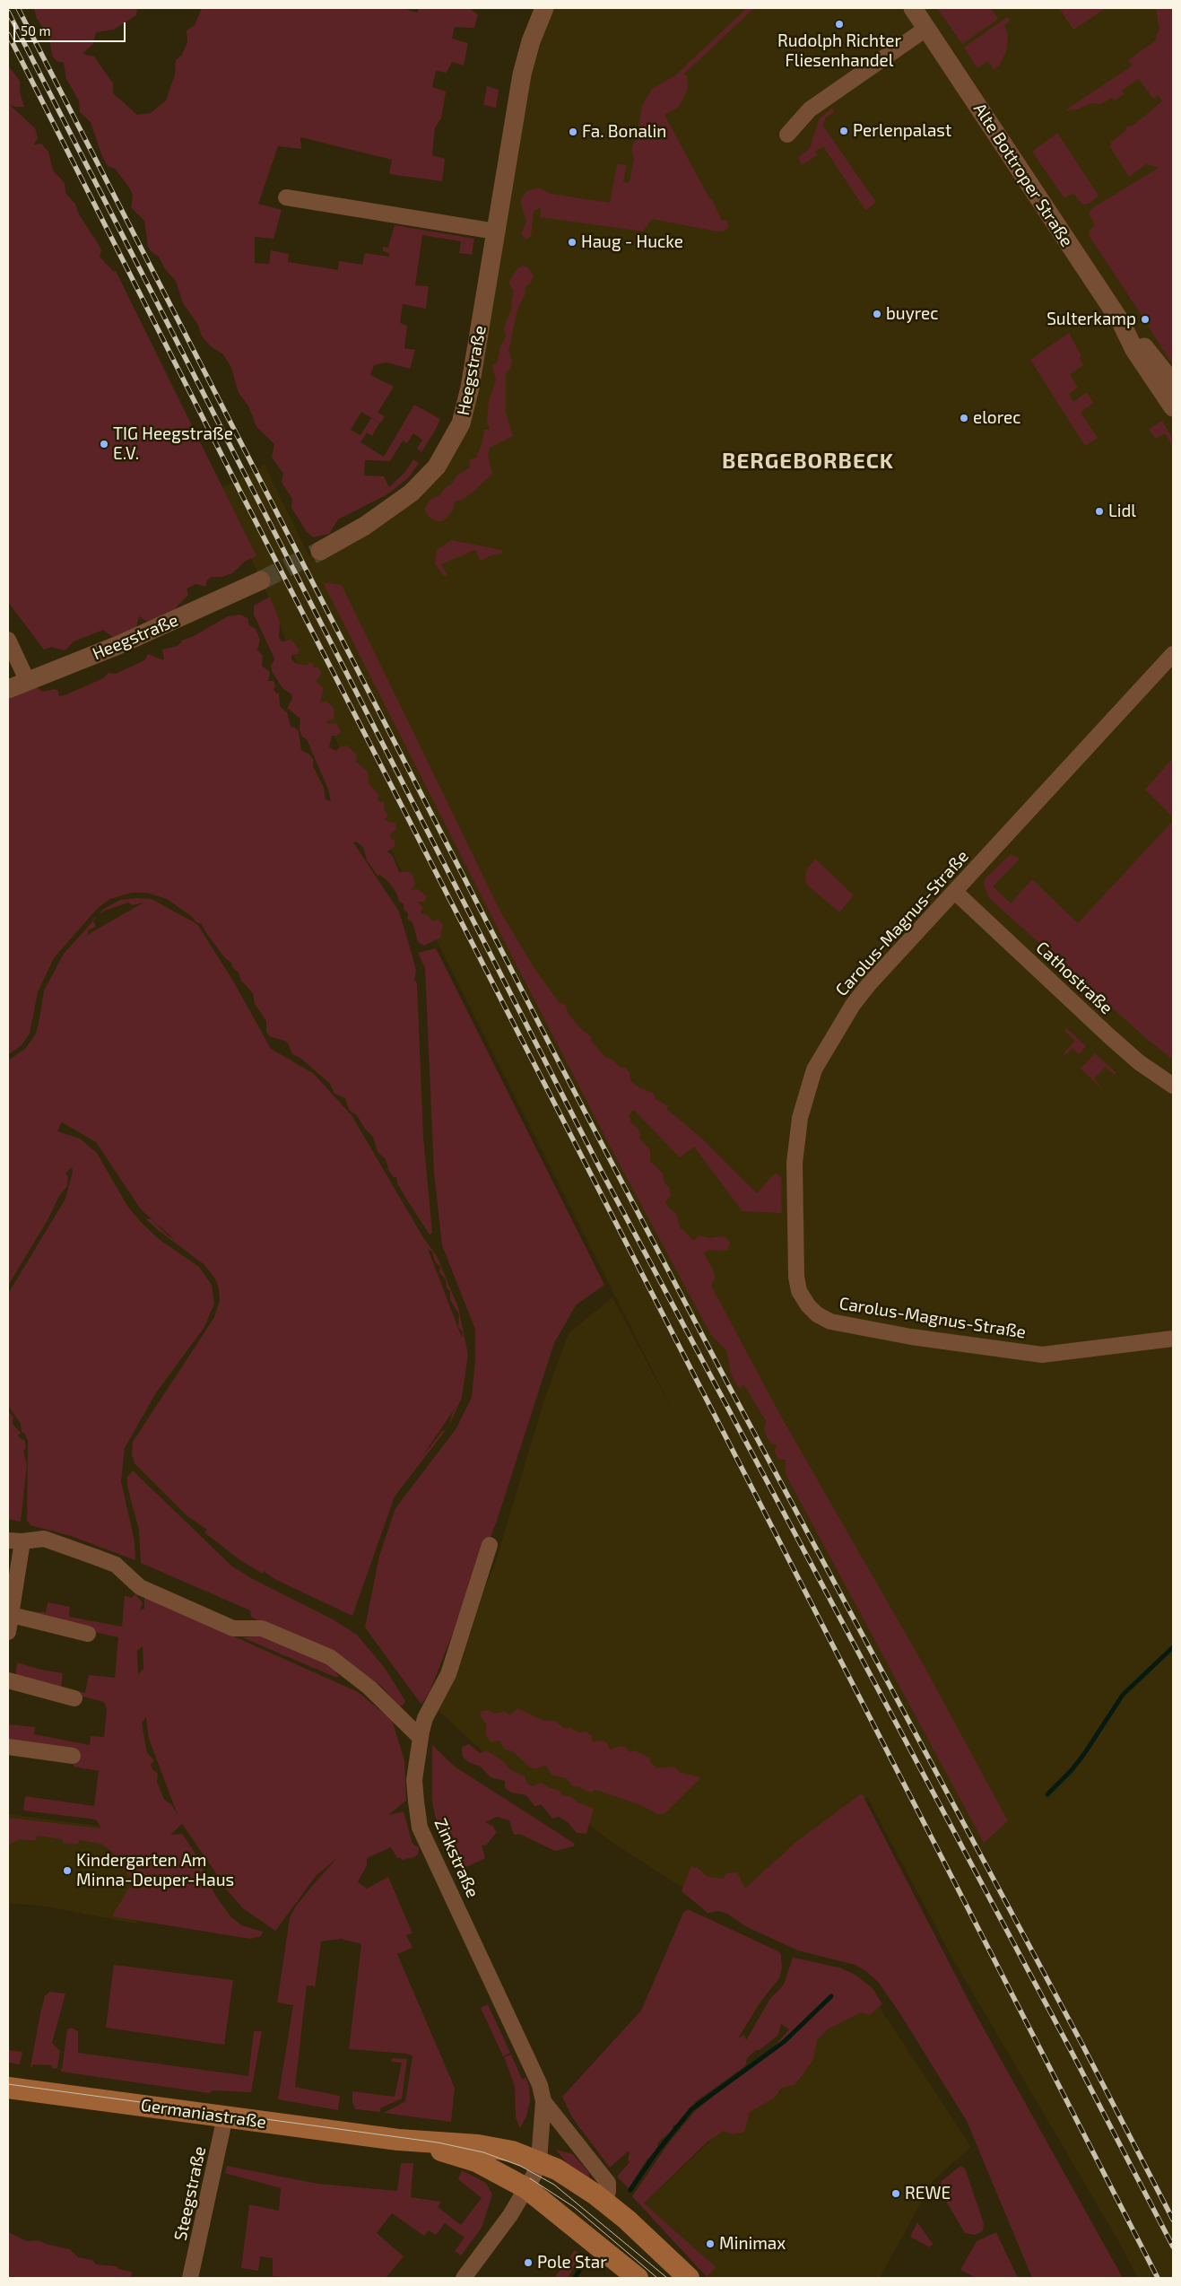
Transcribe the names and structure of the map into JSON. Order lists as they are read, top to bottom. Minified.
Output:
{"streets":{"main road":["Germaniastraße"],"street":["Alte Bottroper Straße","Heegstraße","Carolus-Magnus-Straße","Cathostraße","Zinkstraße","Steegstraße"]},"crossings":[["Carolus-Magnus-Straße","Cathostraße"],["Zinkstraße","Germaniastraße"],["Germaniastraße","Steegstraße"]],"districts":["BERGEBORBECK"],"places":["Rudolph Richter Fliesenhandel","Perlenpalast","Fa. Bonalin","Haug - Hucke","buyrec","Sulterkamp","elorec","TIG Heegstraße E.V.","Lidl","Kindergarten Am Minna-Deuper-Haus","REWE","Minimax","Pole Star"],"scale_bar":"50 m"}
